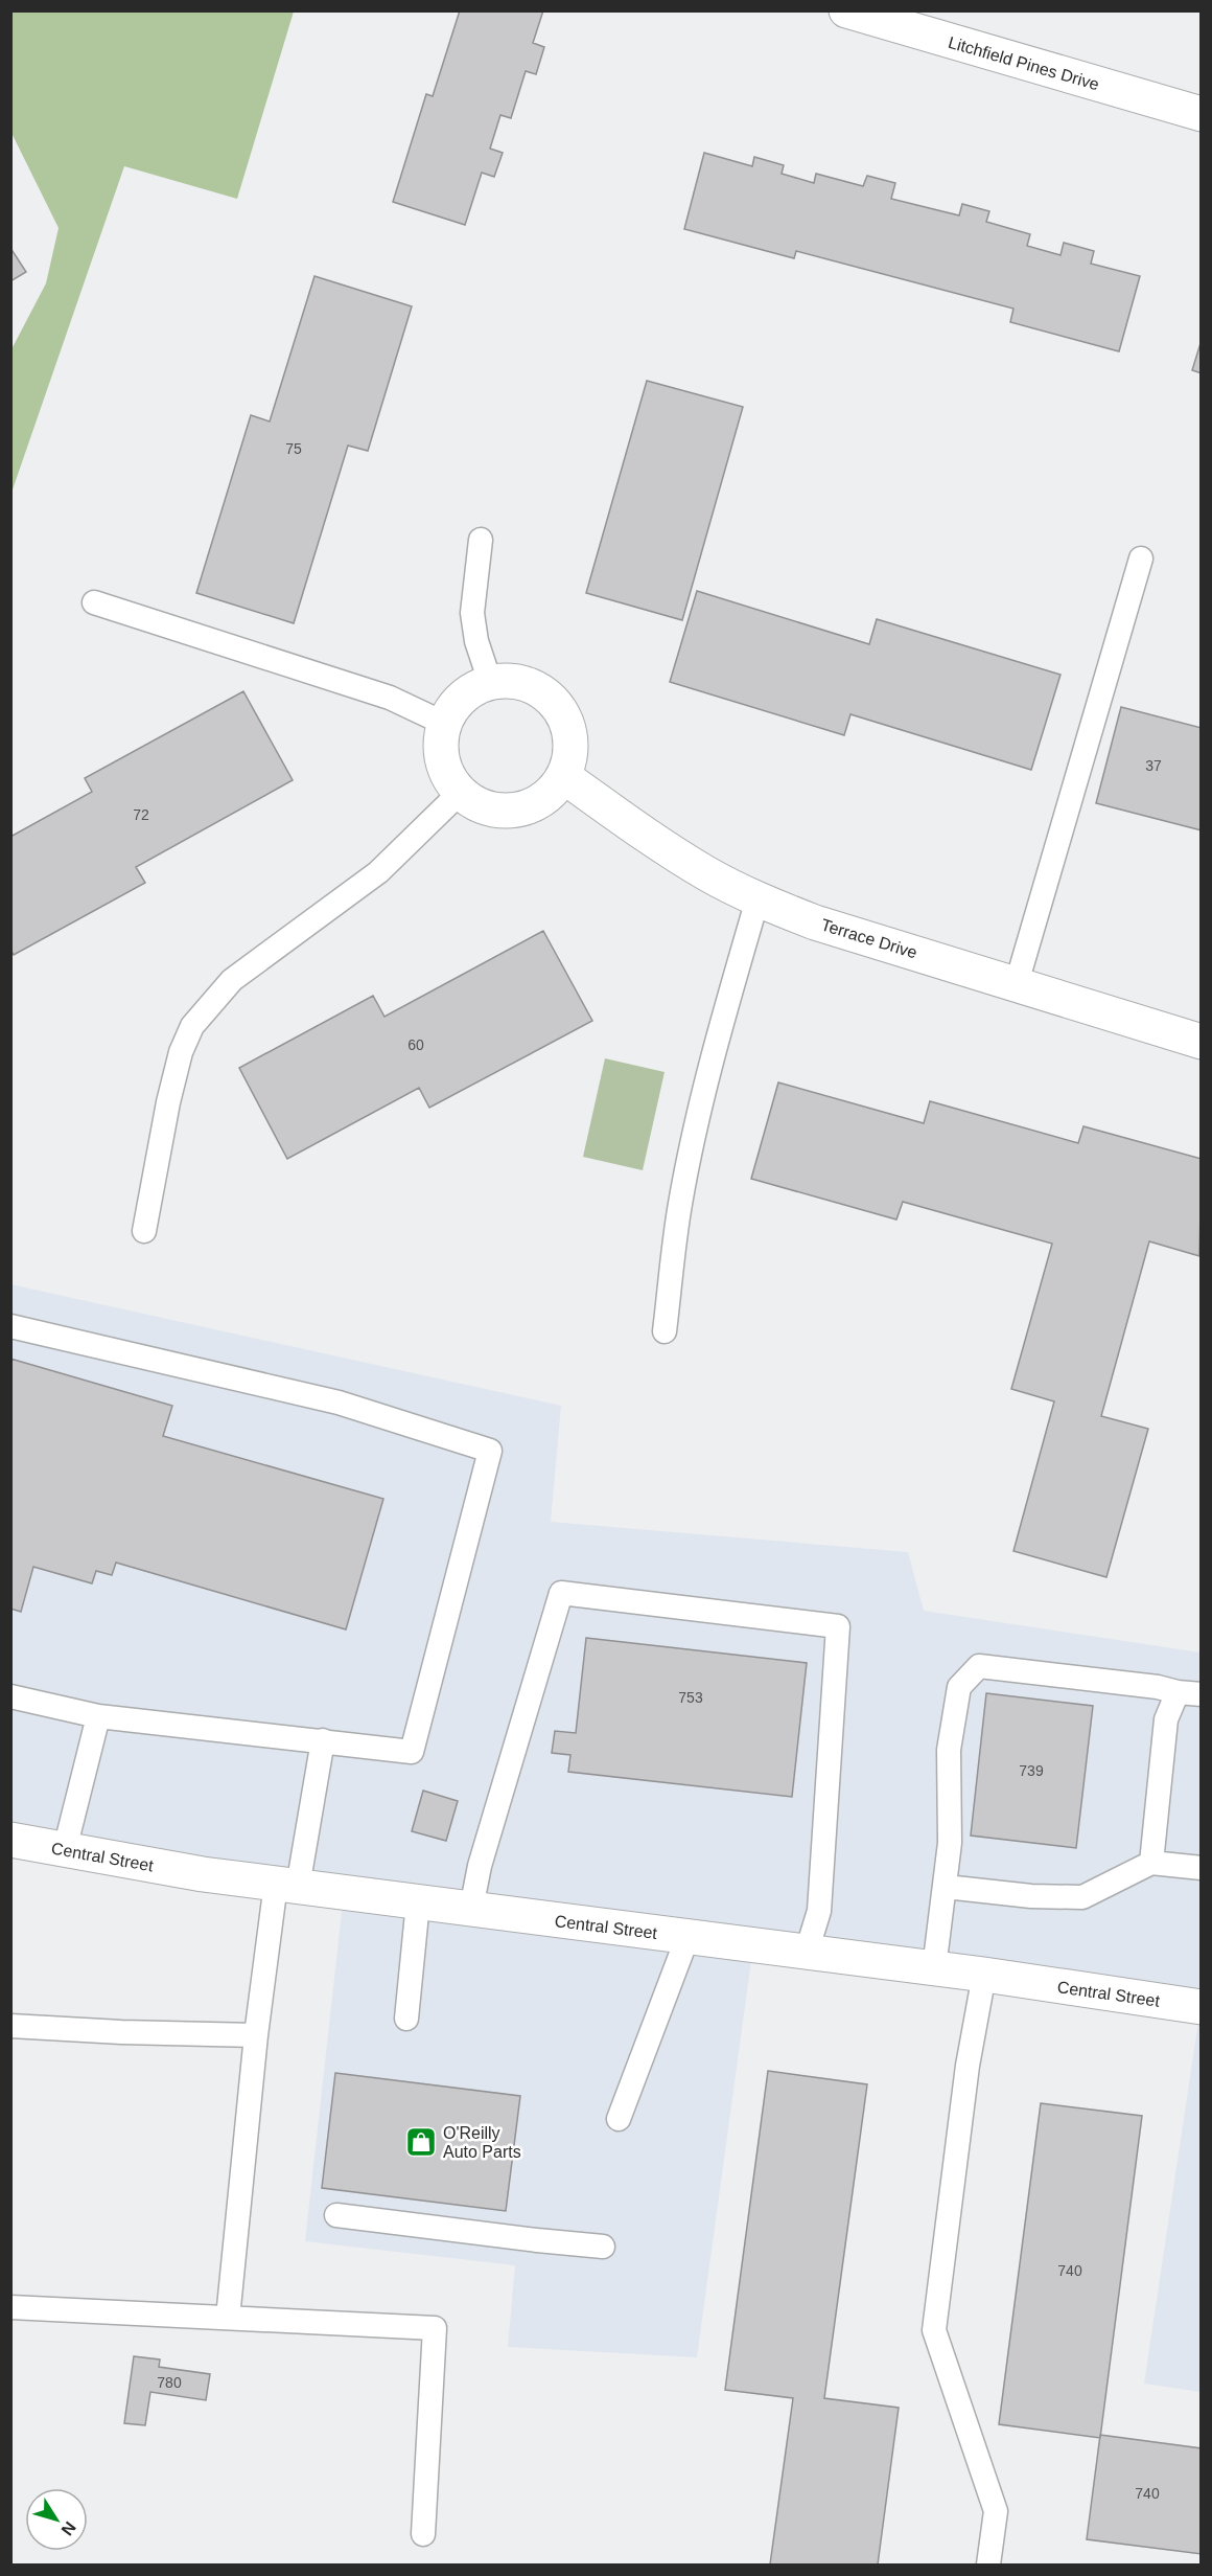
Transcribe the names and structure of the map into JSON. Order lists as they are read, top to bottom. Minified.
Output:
{"streets":{"street":["Litchfield Pines Drive","Terrace Drive","Central Street"]},"places":{"shop":["O'Reilly Auto Parts"]},"house_numbers":["75","37","72","60","753","739","740","780","740"],"north":"bottom right"}
